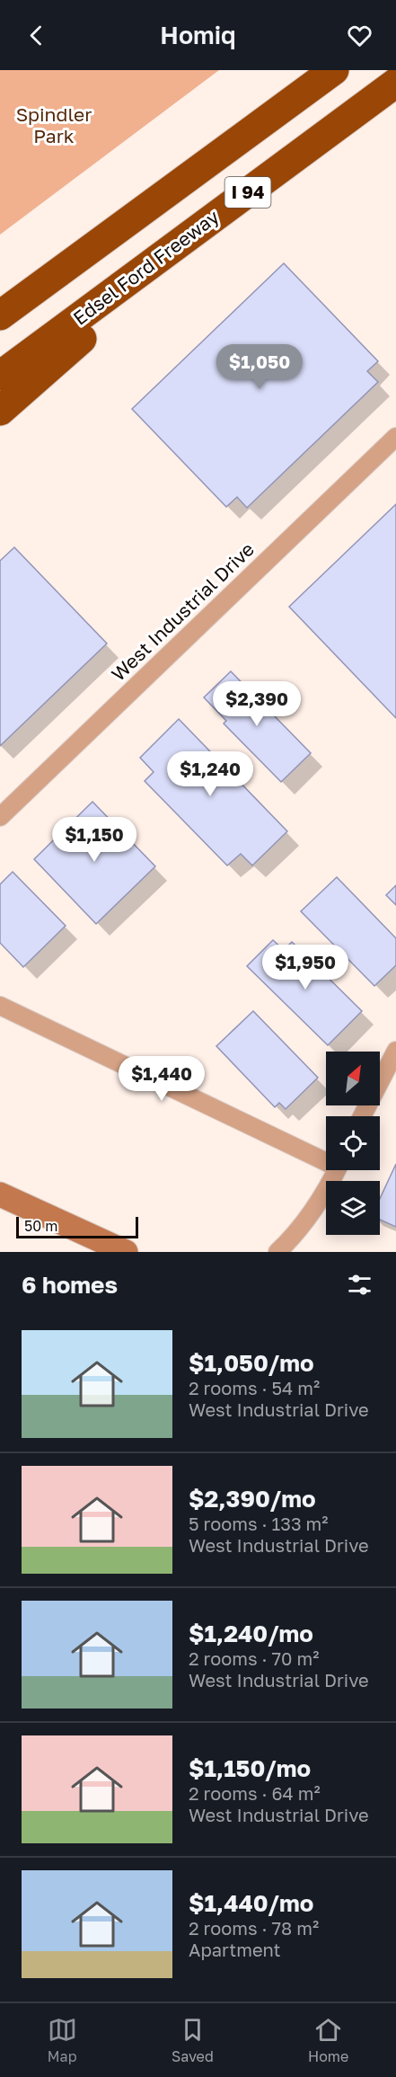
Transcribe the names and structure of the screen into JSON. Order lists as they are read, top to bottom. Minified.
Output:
{"streets":{"highway":["I 94","Edsel Ford Freeway"],"street":["West Industrial Drive"]},"parks":["Spindler Park"],"scale_bar":"50 m","north":"top right","page":{"header":"Homiq","price":["$1,050","$2,390","$1,240","$1,150","$1,950","$1,440"],"scale":"50 m","heading":"6 homes","list":[{"name":"$1,050/mo","note":"2 rooms · 54 m² · West Industrial Drive"},{"name":"$2,390/mo","note":"5 rooms · 133 m² · West Industrial Drive"},{"name":"$1,240/mo","note":"2 rooms · 70 m² · West Industrial Drive"},{"name":"$1,150/mo","note":"2 rooms · 64 m² · West Industrial Drive"},{"name":"$1,440/mo","note":"2 rooms · 78 m² · Apartment"}],"tabs":["Map","Saved","Home"]}}
